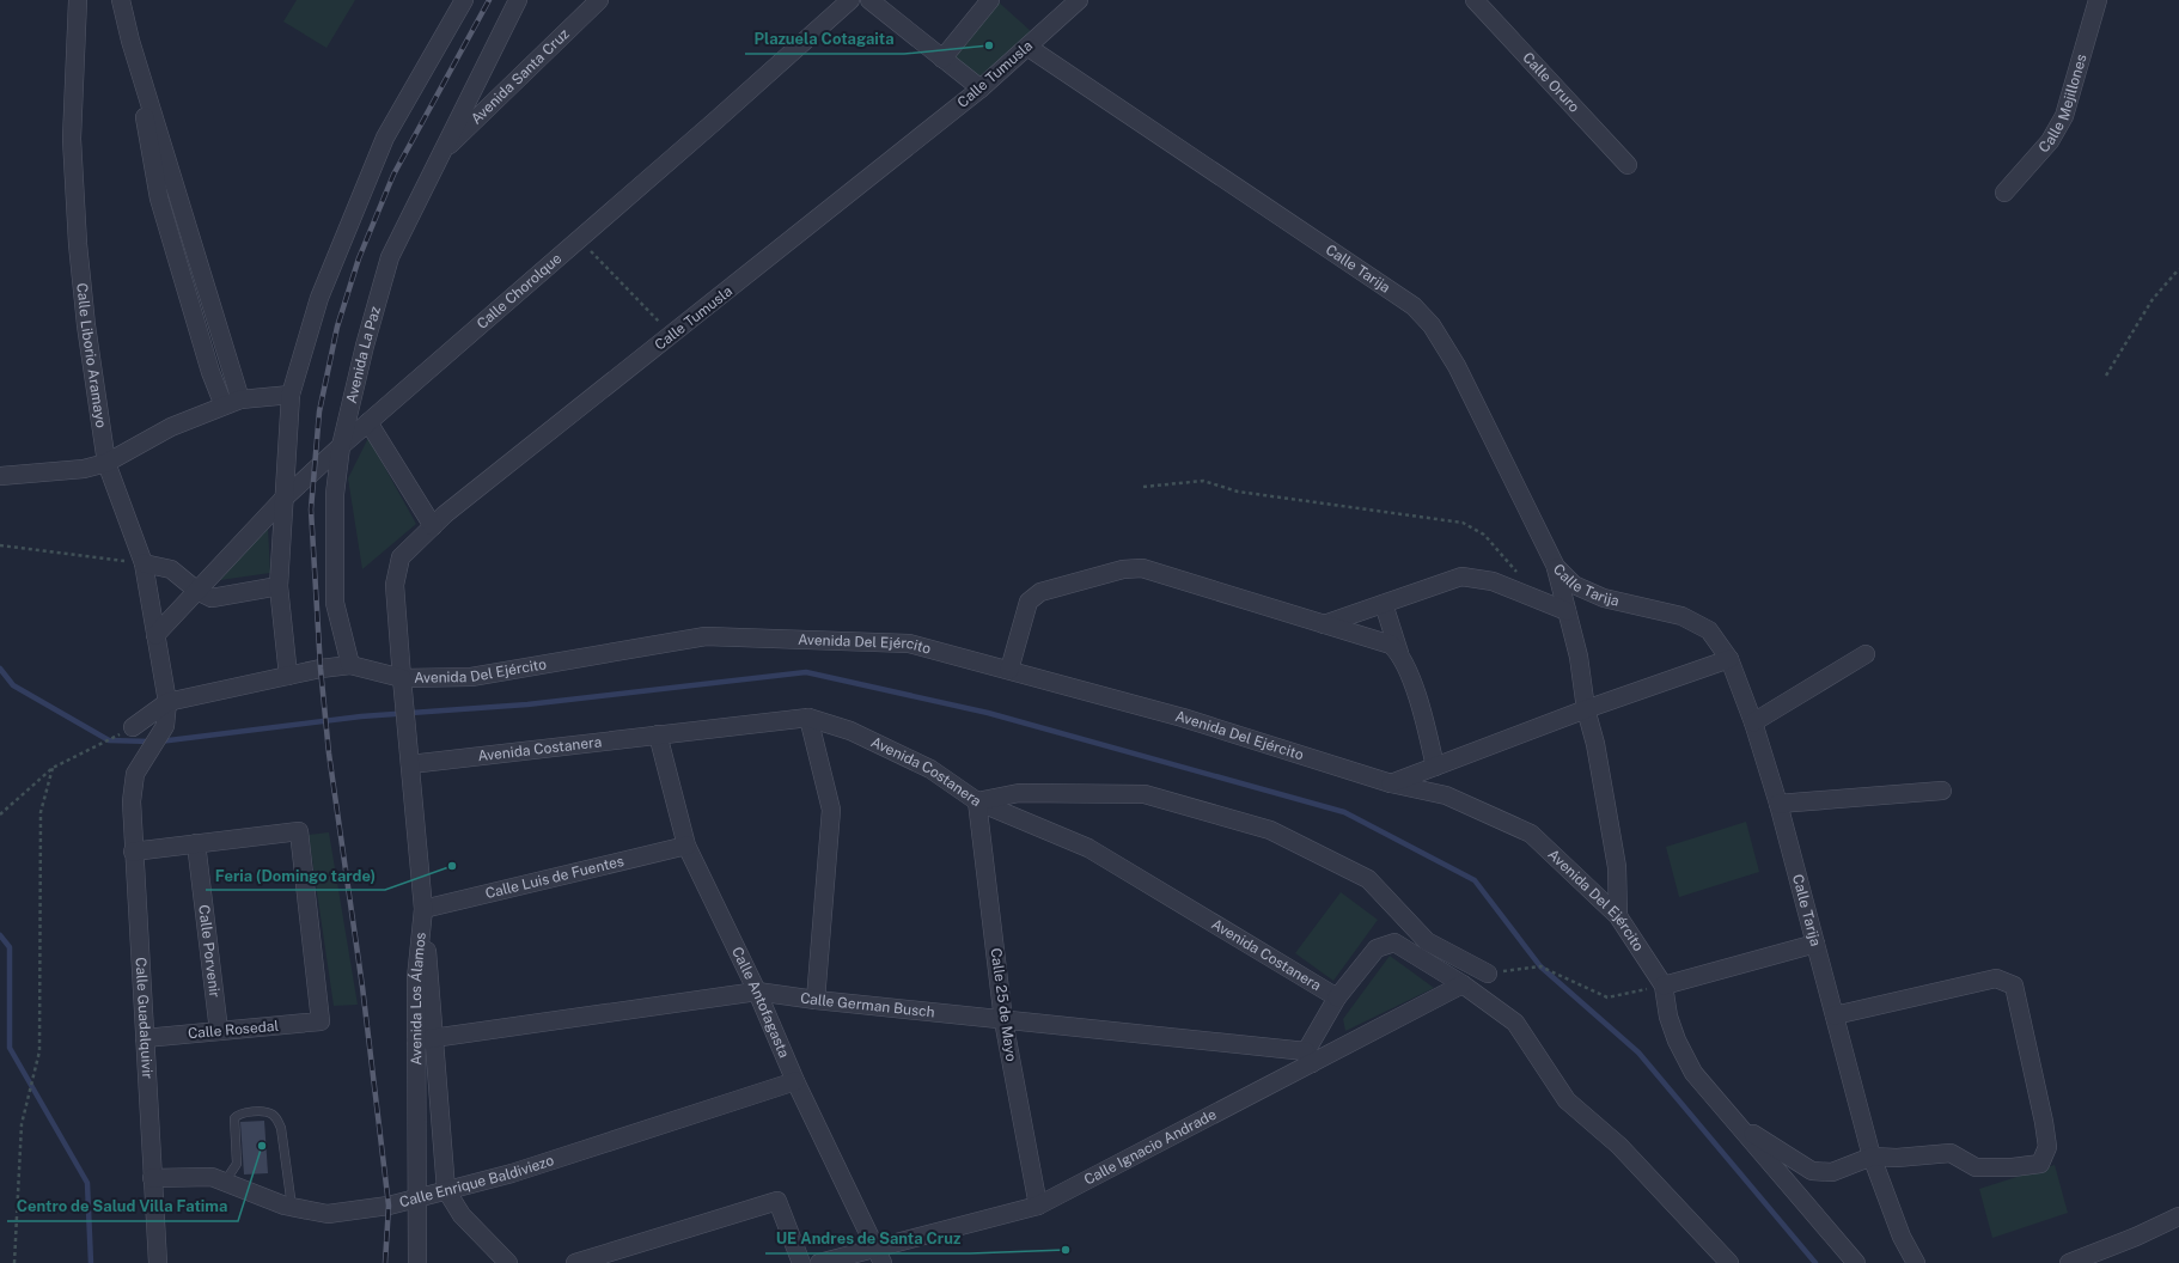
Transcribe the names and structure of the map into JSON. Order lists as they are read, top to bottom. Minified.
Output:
{"streets":{"street":["Calle Tumusla","Avenida Santa Cruz","Calle Oruro","Calle Mejillones","Calle Tarija","Calle Chorolque","Calle Liborio Aramayo","Avenida La Paz","Avenida Del Ejército","Avenida Costanera","Calle Luis de Fuentes","Calle Porvenir","Avenida Los Álamos","Calle Antofagasta","Calle German Busch","Calle 25 de Mayo","Calle Guadalquivir","Calle Rosedal","Calle Ignacio Andrade","Calle Enrique Baldiviezo"]},"crossings":[["Calle Tumusla","Calle Tarija"],["Calle Tumusla","Avenida Del Ejército"],["Calle Tumusla","Avenida Los Álamos"],["Avenida Santa Cruz","Avenida La Paz"],["Calle Chorolque","Calle Liborio Aramayo"],["Calle Chorolque","Avenida La Paz"],["Calle Liborio Aramayo","Calle Guadalquivir"],["Avenida Del Ejército","Avenida Los Álamos"],["Avenida Costanera","Avenida Los Álamos"],["Avenida Costanera","Calle Antofagasta"],["Avenida Costanera","Calle German Busch"],["Avenida Costanera","Calle 25 de Mayo"],["Avenida Costanera","Calle Ignacio Andrade"],["Calle Luis de Fuentes","Avenida Los Álamos"],["Calle Luis de Fuentes","Calle Antofagasta"],["Calle Porvenir","Calle Rosedal"],["Avenida Los Álamos","Calle German Busch"],["Avenida Los Álamos","Calle Enrique Baldiviezo"],["Calle Antofagasta","Calle German Busch"],["Calle Antofagasta","Calle Ignacio Andrade"],["Calle Antofagasta","Calle Enrique Baldiviezo"],["Calle German Busch","Calle 25 de Mayo"],["Calle German Busch","Calle Ignacio Andrade"],["Calle 25 de Mayo","Calle Ignacio Andrade"],["Calle Guadalquivir","Calle Rosedal"],["Calle Guadalquivir","Calle Enrique Baldiviezo"]],"places":["Plazuela Cotagaita","Feria (Domingo tarde)","Centro de Salud Villa Fatima","UE Andres de Santa Cruz"]}
